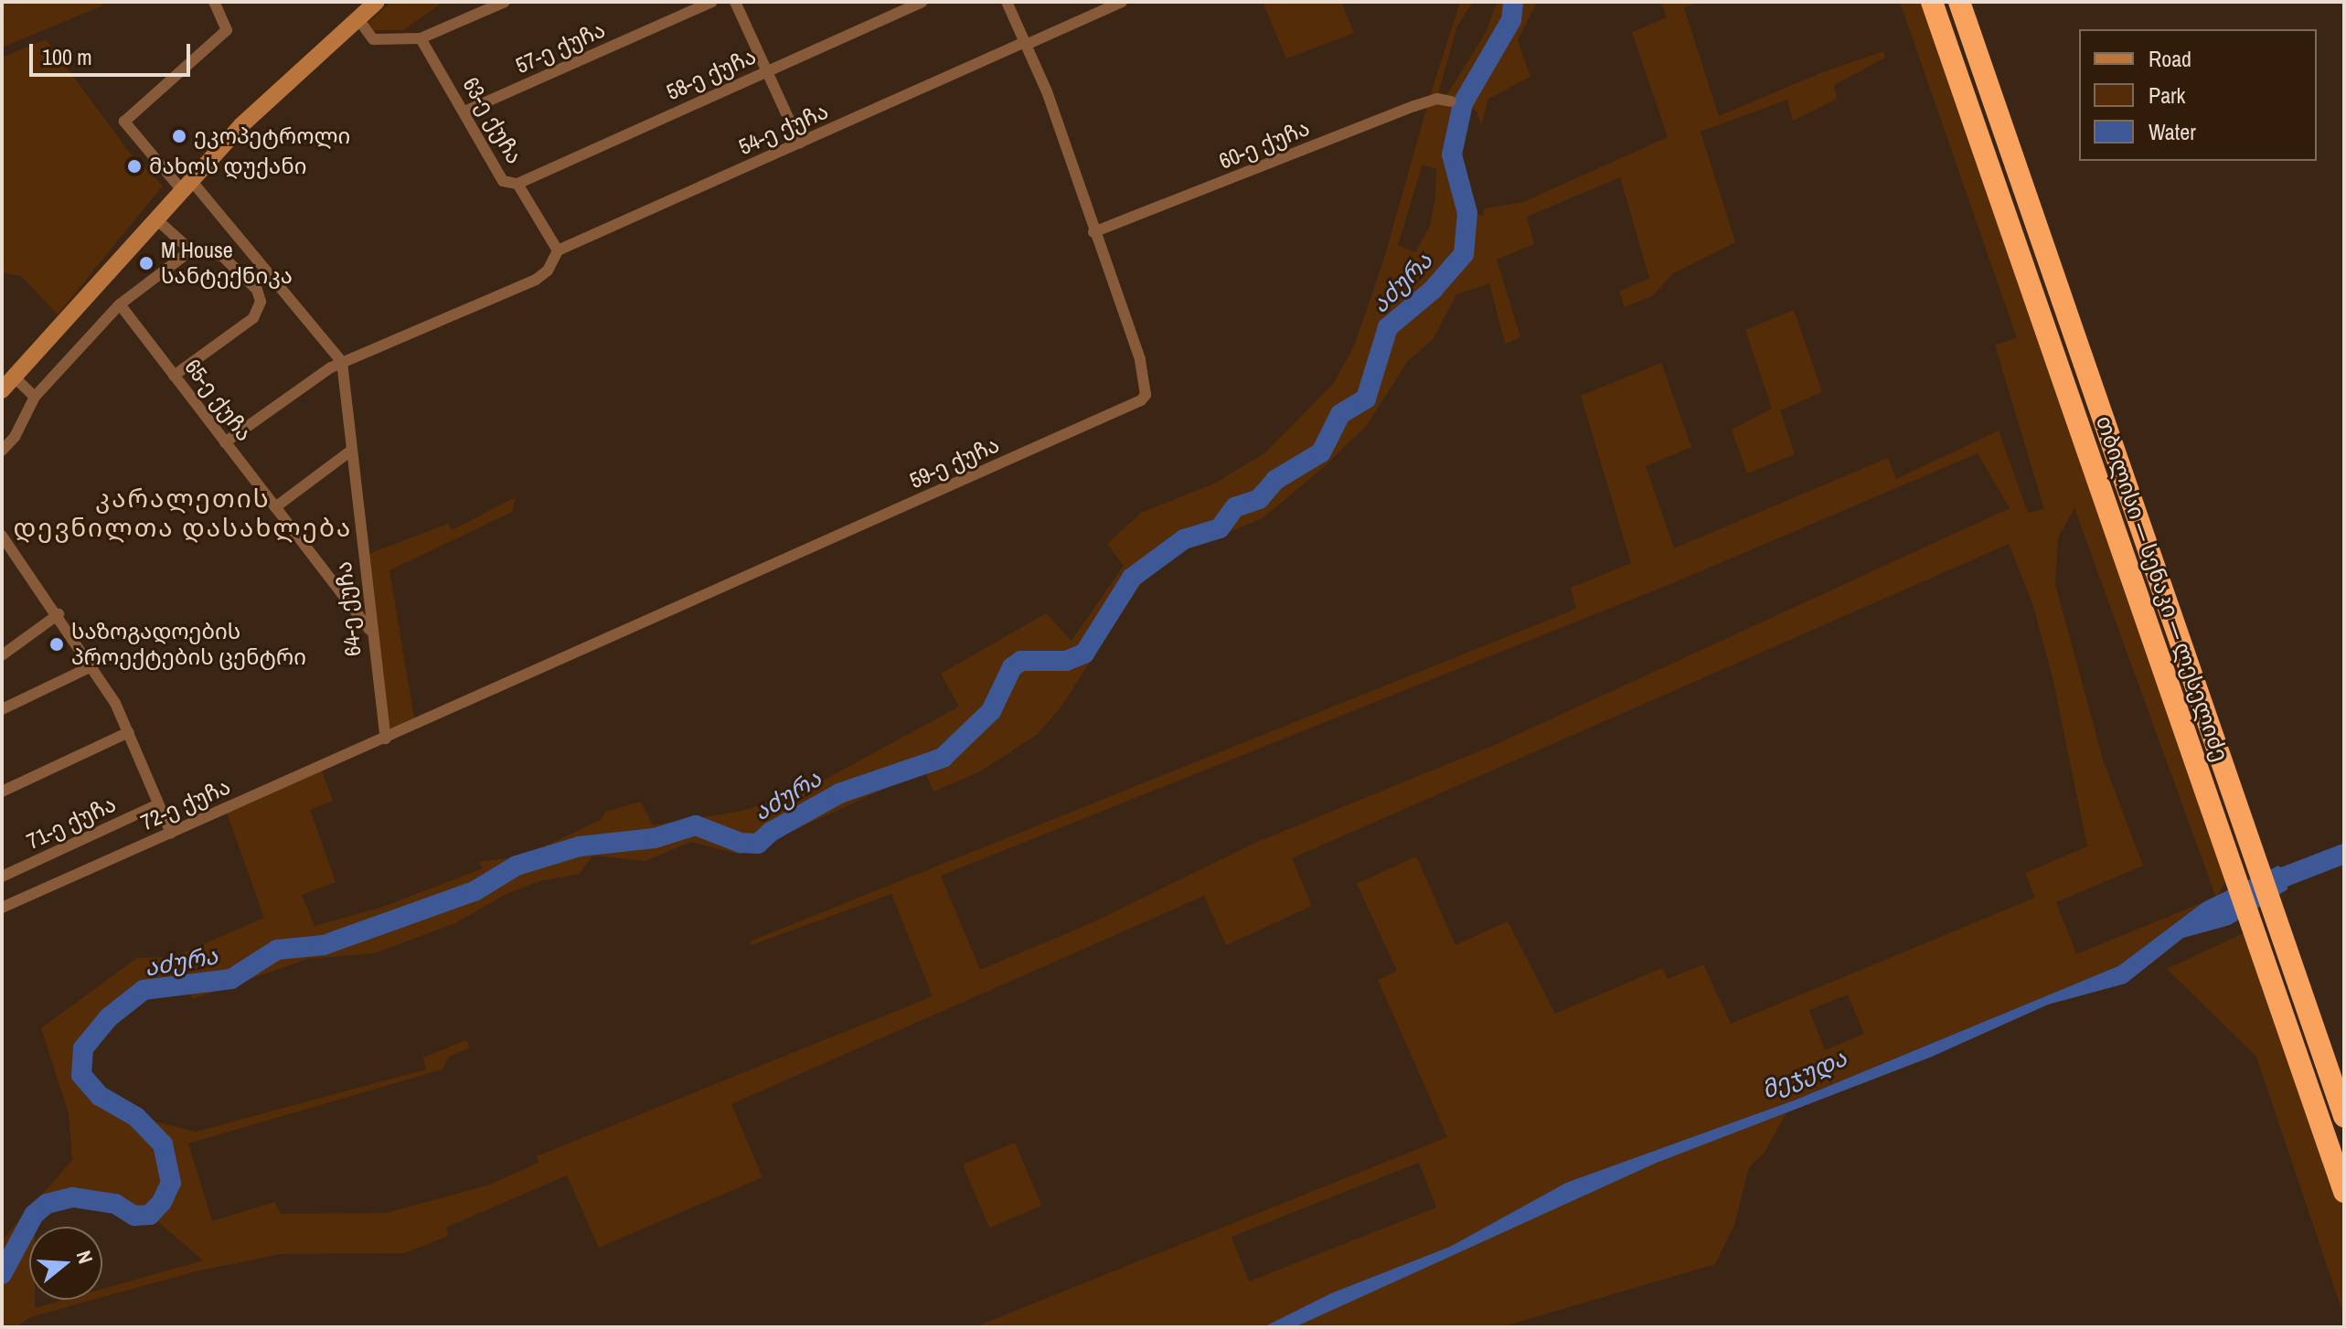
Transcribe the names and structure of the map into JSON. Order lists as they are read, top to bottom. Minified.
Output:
{"streets":{"highway":["თბილისი — სენაკი — ლესელიძე"],"street":["57-ე ქუჩა","58-ე ქუჩა","63-ე ქუჩა","54-ე ქუჩა","60-ე ქუჩა","65-ე ქუჩა","59-ე ქუჩა","64-ე ქუჩა","72-ე ქუჩა","71-ე ქუჩა"]},"crossings":[["57-ე ქუჩა","63-ე ქუჩა"],["58-ე ქუჩა","63-ე ქუჩა"],["63-ე ქუჩა","54-ე ქუჩა"],["54-ე ქუჩა","59-ე ქუჩა"],["60-ე ქუჩა","59-ე ქუჩა"],["65-ე ქუჩა","64-ე ქუჩა"],["59-ე ქუჩა","64-ე ქუჩა"],["59-ე ქუჩა","72-ე ქუჩა"],["64-ე ქუჩა","72-ე ქუჩა"]],"districts":["კარალეთის დევნილთა დასახლება"],"water":["აძურა","მეჯუდა"],"places":["ეკოპეტროლი","მახოს დუქანი","M House სანტექნიკა","საზოგადოების პროექტების ცენტრი"],"legend":["Road","Park","Water"],"scale_bar":"100 m","north":"right"}
